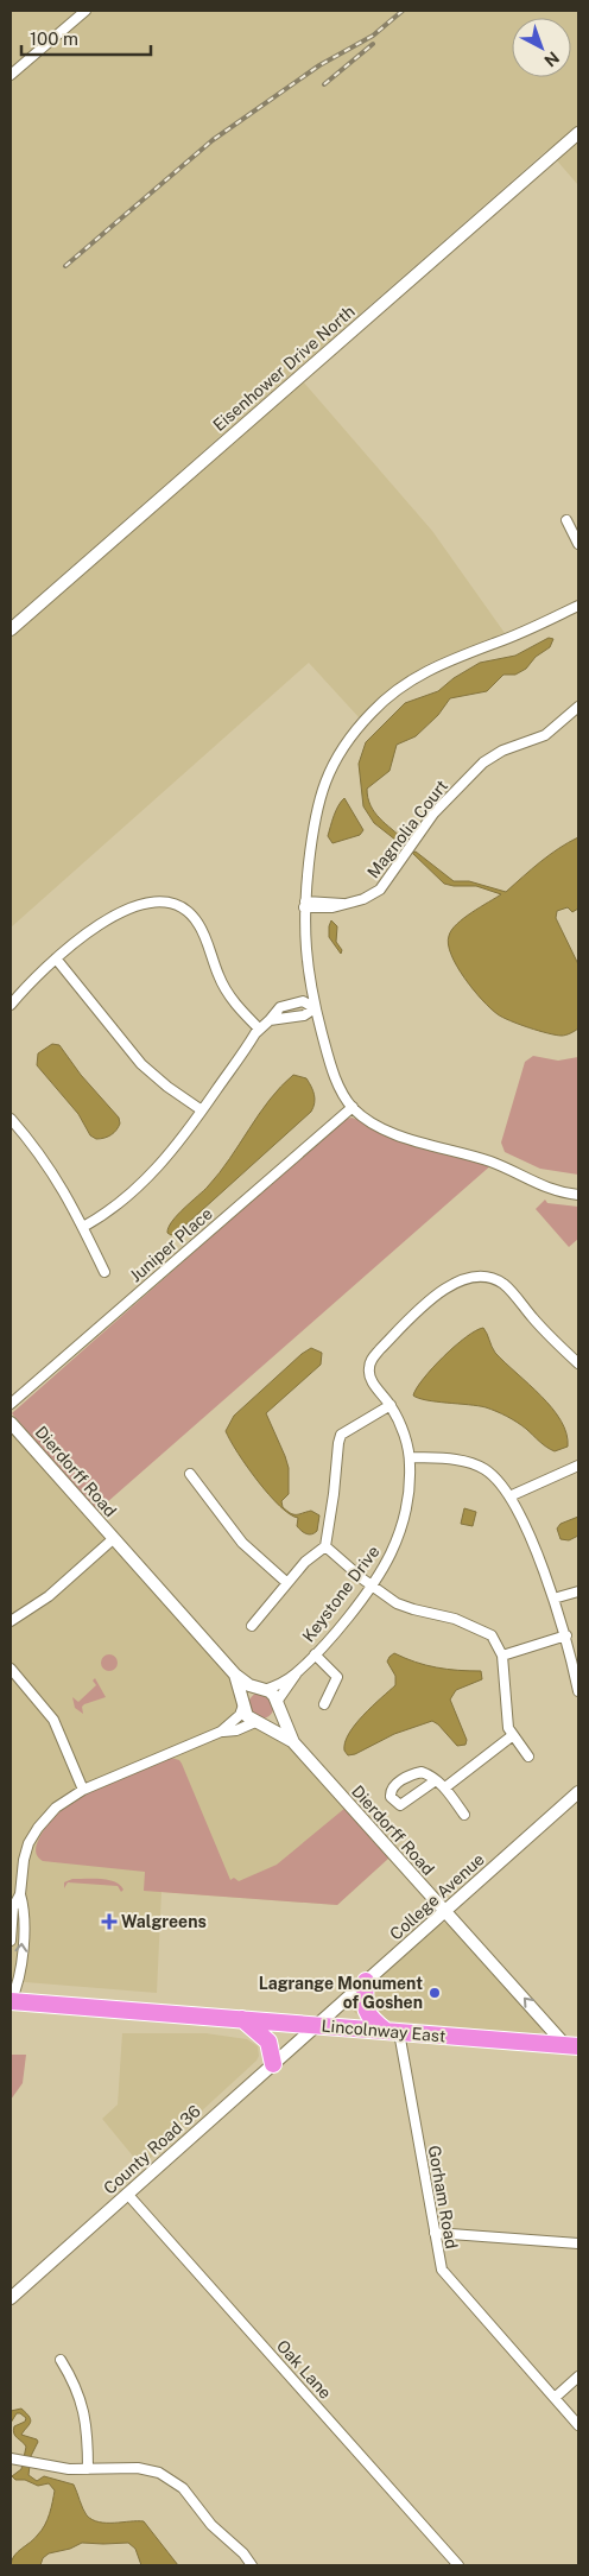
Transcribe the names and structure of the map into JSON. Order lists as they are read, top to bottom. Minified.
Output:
{"streets":{"highway":["Lincolnway East"],"street":["Eisenhower Drive North","Magnolia Court","Juniper Place","Dierdorff Road","Keystone Drive","College Avenue","County Road 36","Gorham Road","Oak Lane"]},"crossings":[["Dierdorff Road","Keystone Drive"],["Dierdorff Road","College Avenue"],["Dierdorff Road","Lincolnway East"],["College Avenue","Lincolnway East"],["College Avenue","County Road 36"],["Lincolnway East","County Road 36"],["Lincolnway East","Gorham Road"],["County Road 36","Oak Lane"]],"places":{"health":["Walgreens"],"other":["Lagrange Monument of Goshen"]},"scale_bar":"100 m","north":"bottom right"}
